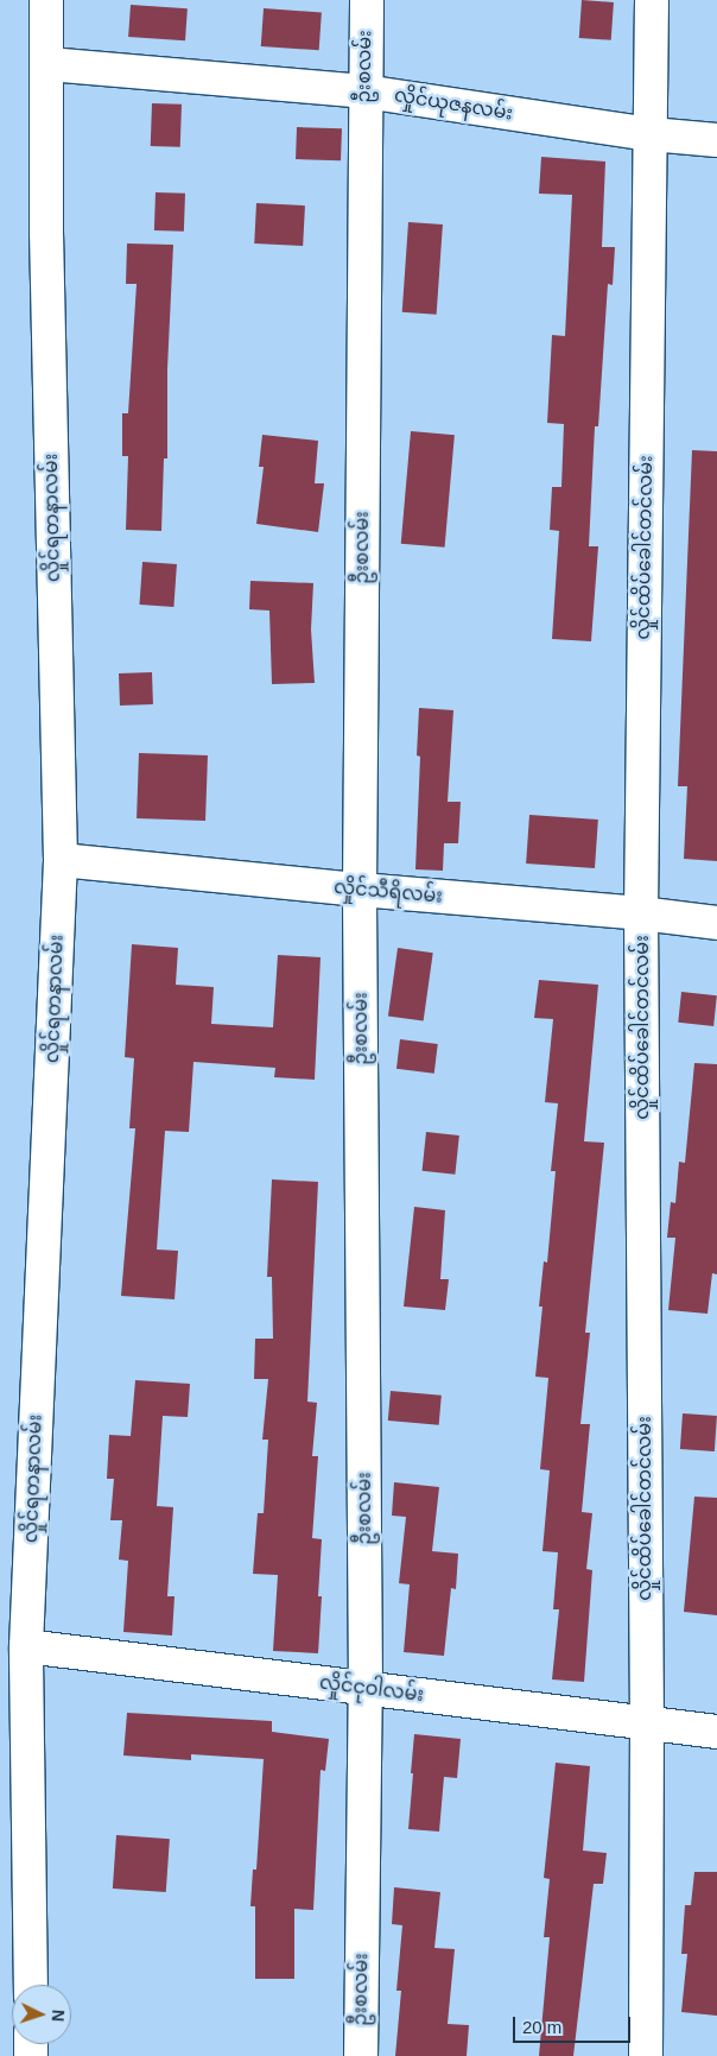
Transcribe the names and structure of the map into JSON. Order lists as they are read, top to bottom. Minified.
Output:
{"streets":{"street":["ဦးစလမ်း","လှိုင်ယုဇနလမ်း","လှိုင်ရတနာလမ်း","လှိုင်ထိပ်ခေါင်တင်လမ်း","လှိုင်သီရိလမ်း","လှိုင်ငုဝါလမ်း"]},"crossings":[["ဦးစလမ်း","လှိုင်ယုဇနလမ်း"],["ဦးစလမ်း","လှိုင်သီရိလမ်း"],["ဦးစလမ်း","လှိုင်ငုဝါလမ်း"],["လှိုင်ယုဇနလမ်း","လှိုင်ရတနာလမ်း"],["လှိုင်ယုဇနလမ်း","လှိုင်ထိပ်ခေါင်တင်လမ်း"],["လှိုင်ရတနာလမ်း","လှိုင်သီရိလမ်း"],["လှိုင်ရတနာလမ်း","လှိုင်ငုဝါလမ်း"],["လှိုင်ထိပ်ခေါင်တင်လမ်း","လှိုင်သီရိလမ်း"],["လှိုင်ထိပ်ခေါင်တင်လမ်း","လှိုင်ငုဝါလမ်း"]],"scale_bar":"20 m","north":"right"}
